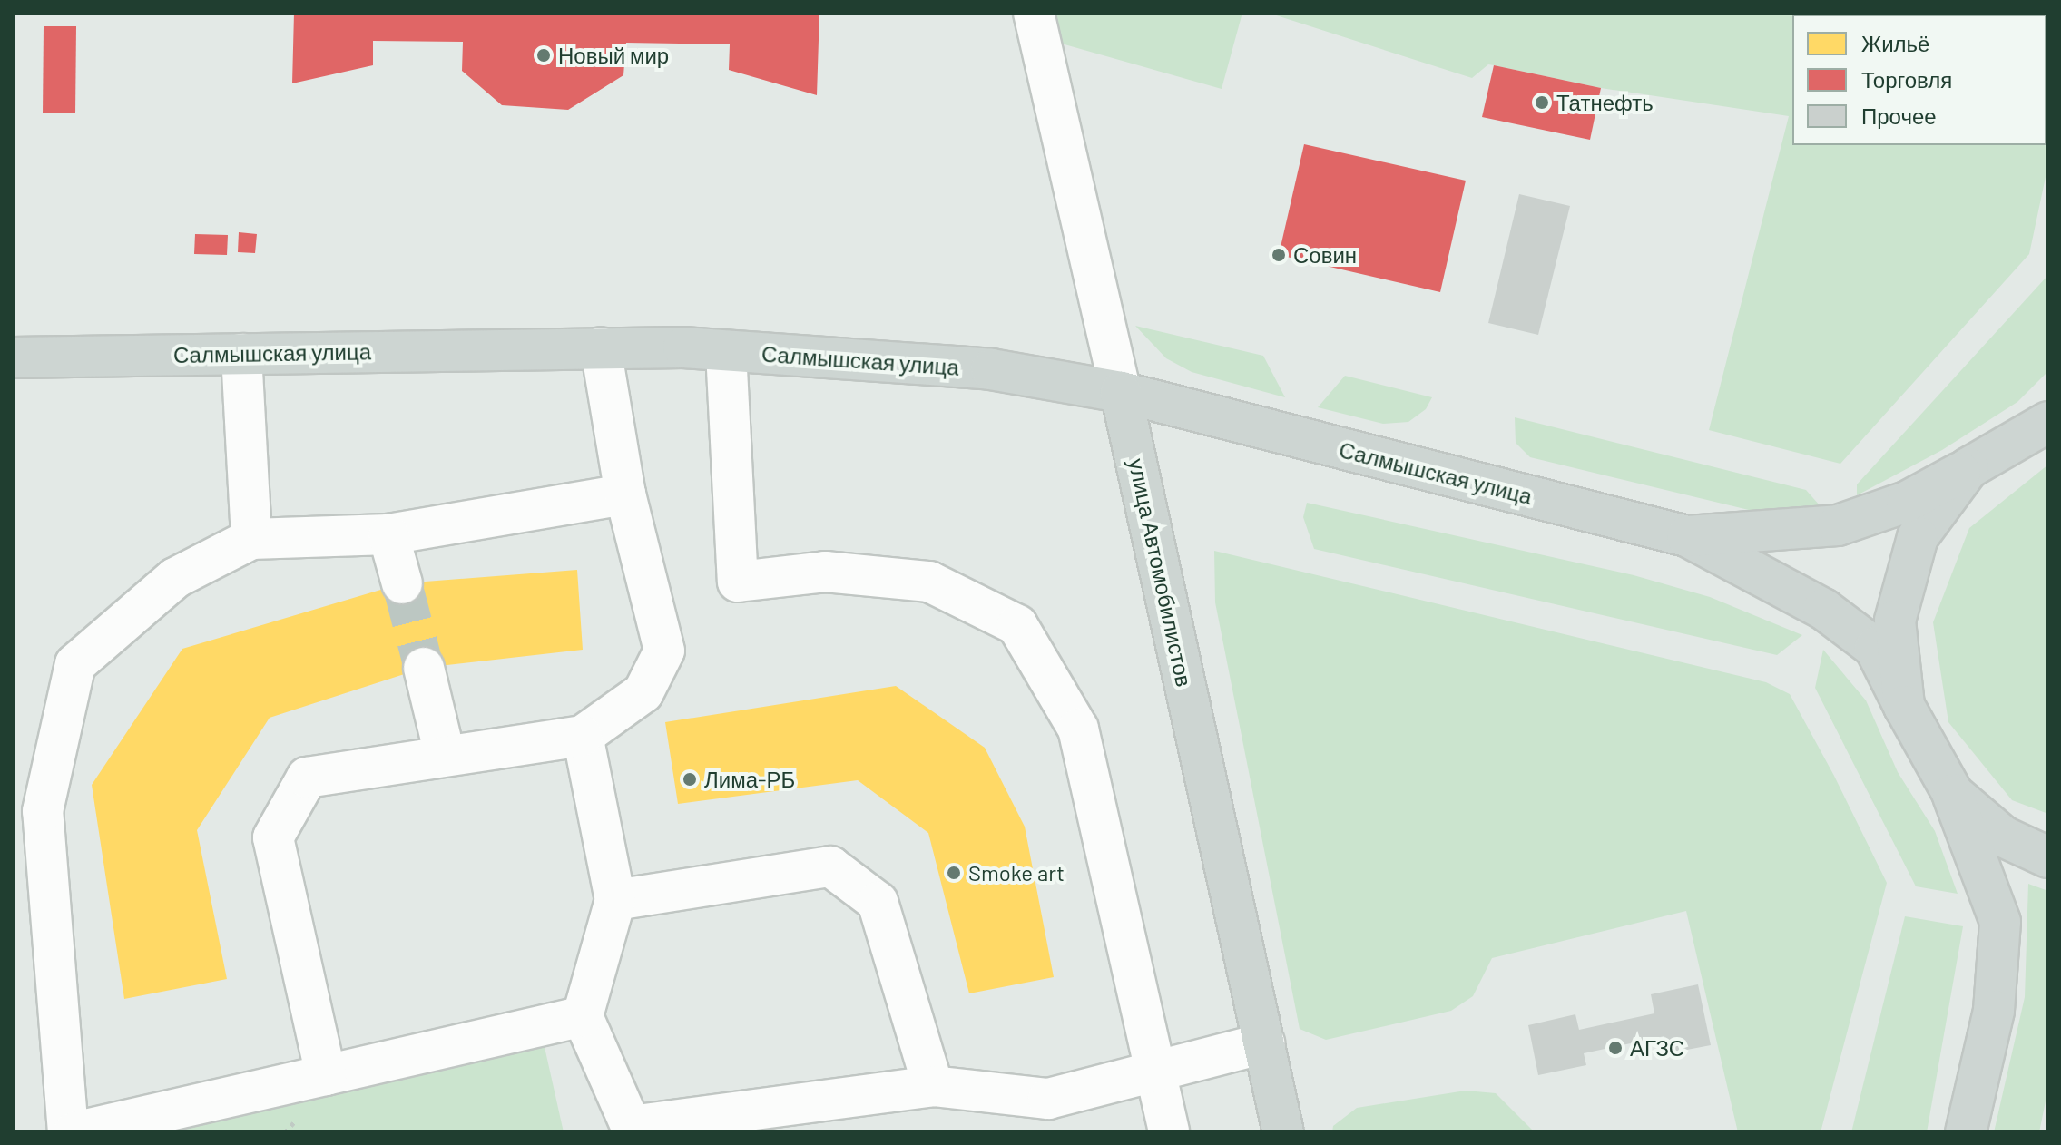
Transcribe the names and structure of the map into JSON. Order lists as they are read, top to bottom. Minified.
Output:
{"streets":{"main road":["Салмышская улица","улица Автомобилистов"]},"crossings":[["Салмышская улица","улица Автомобилистов"]],"places":["Новый мир","Татнефть","Совин","Лима-РБ","Smoke art","АГЗС"],"legend":["Жильё","Торговля","Прочее"]}
